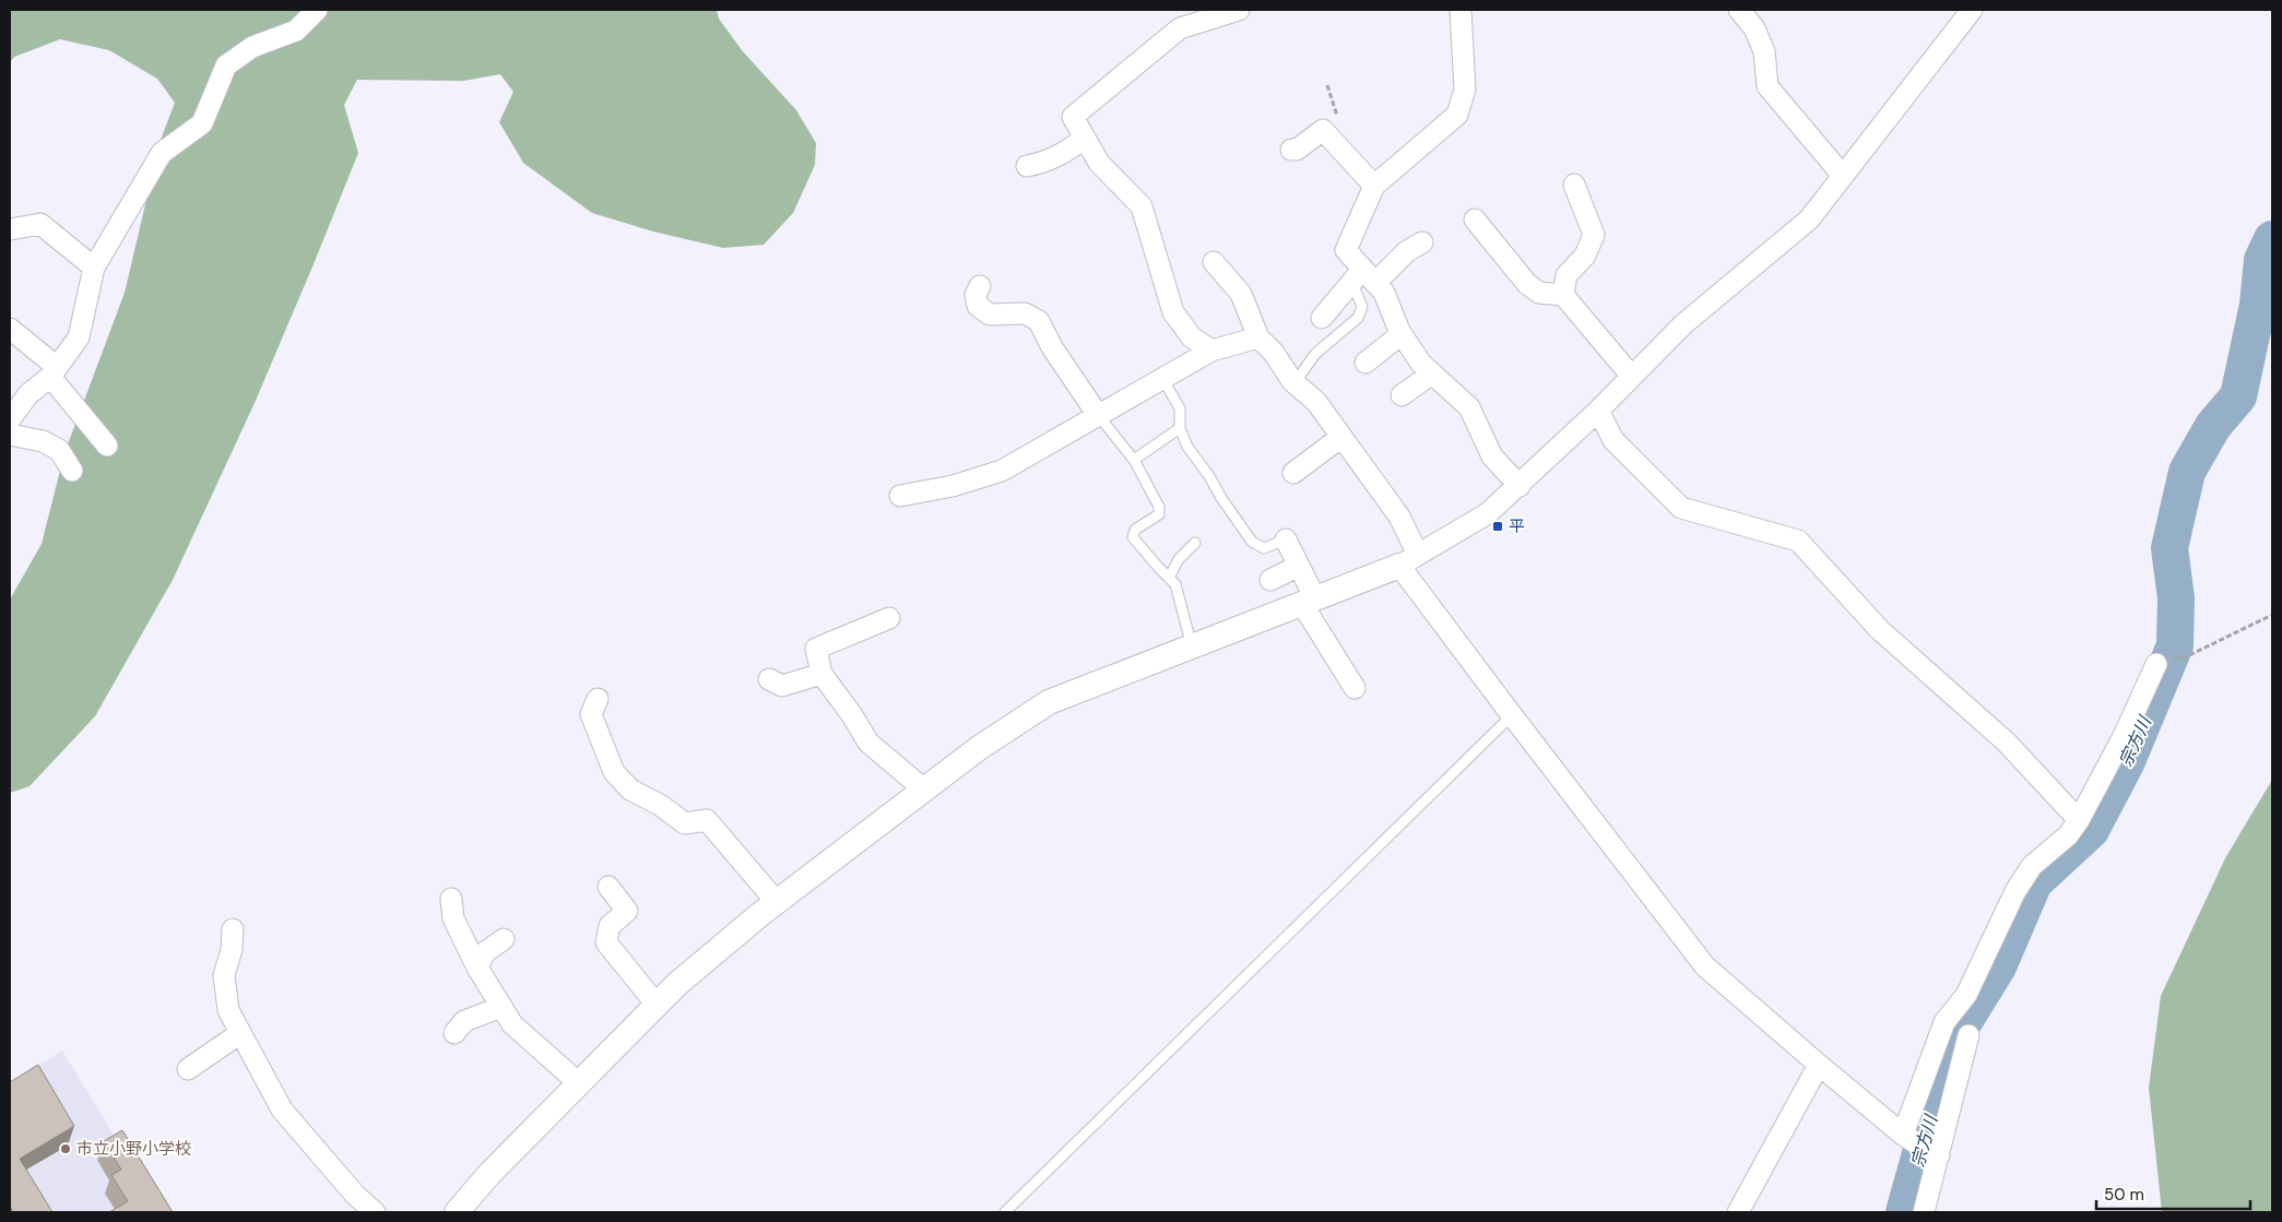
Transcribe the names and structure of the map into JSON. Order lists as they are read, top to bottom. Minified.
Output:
{"water":["宗方川"],"places":{"transit":["平"],"other":["市立小野小学校"]},"scale_bar":"50 m"}
